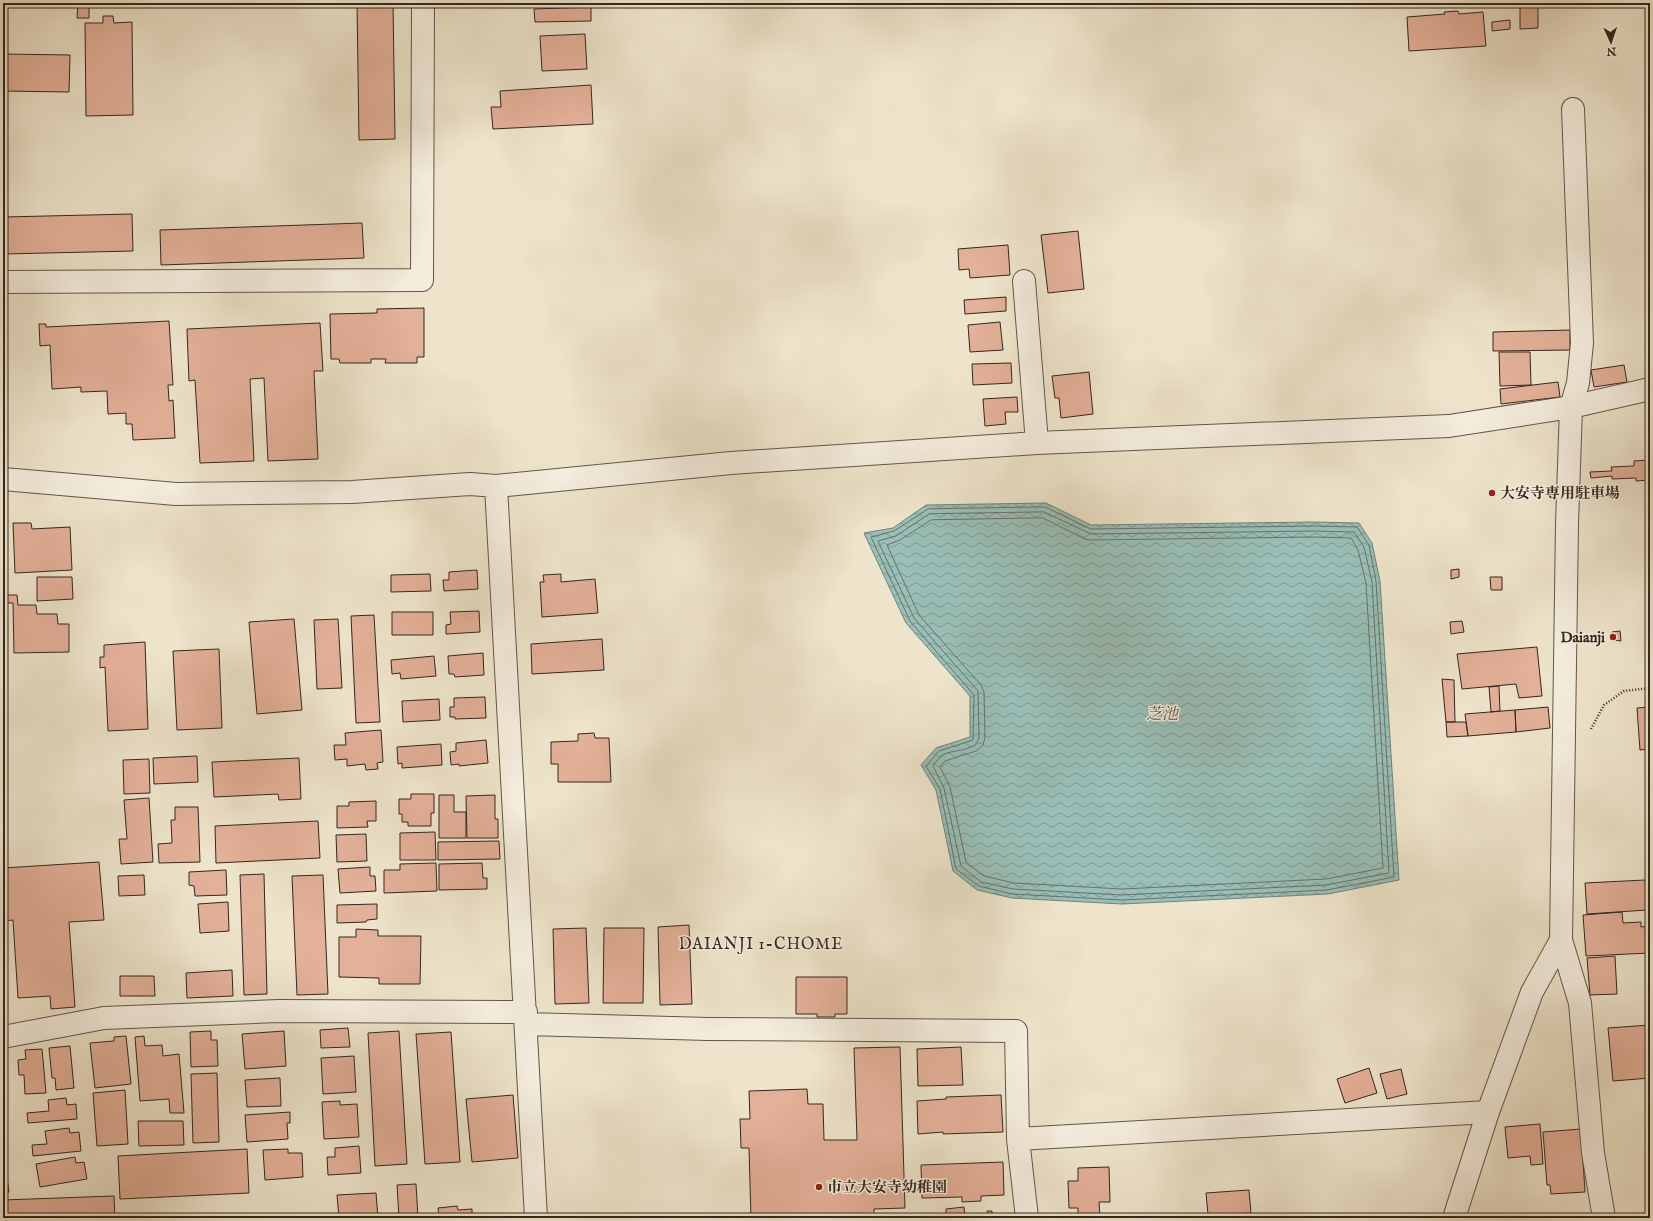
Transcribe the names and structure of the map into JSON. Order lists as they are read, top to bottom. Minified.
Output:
{"districts":["DAIANJI 1-CHOME"],"water":["芝池"],"places":["大安寺専用駐車場","Daianji","市立大安寺幼稚園"],"north":"bottom"}
